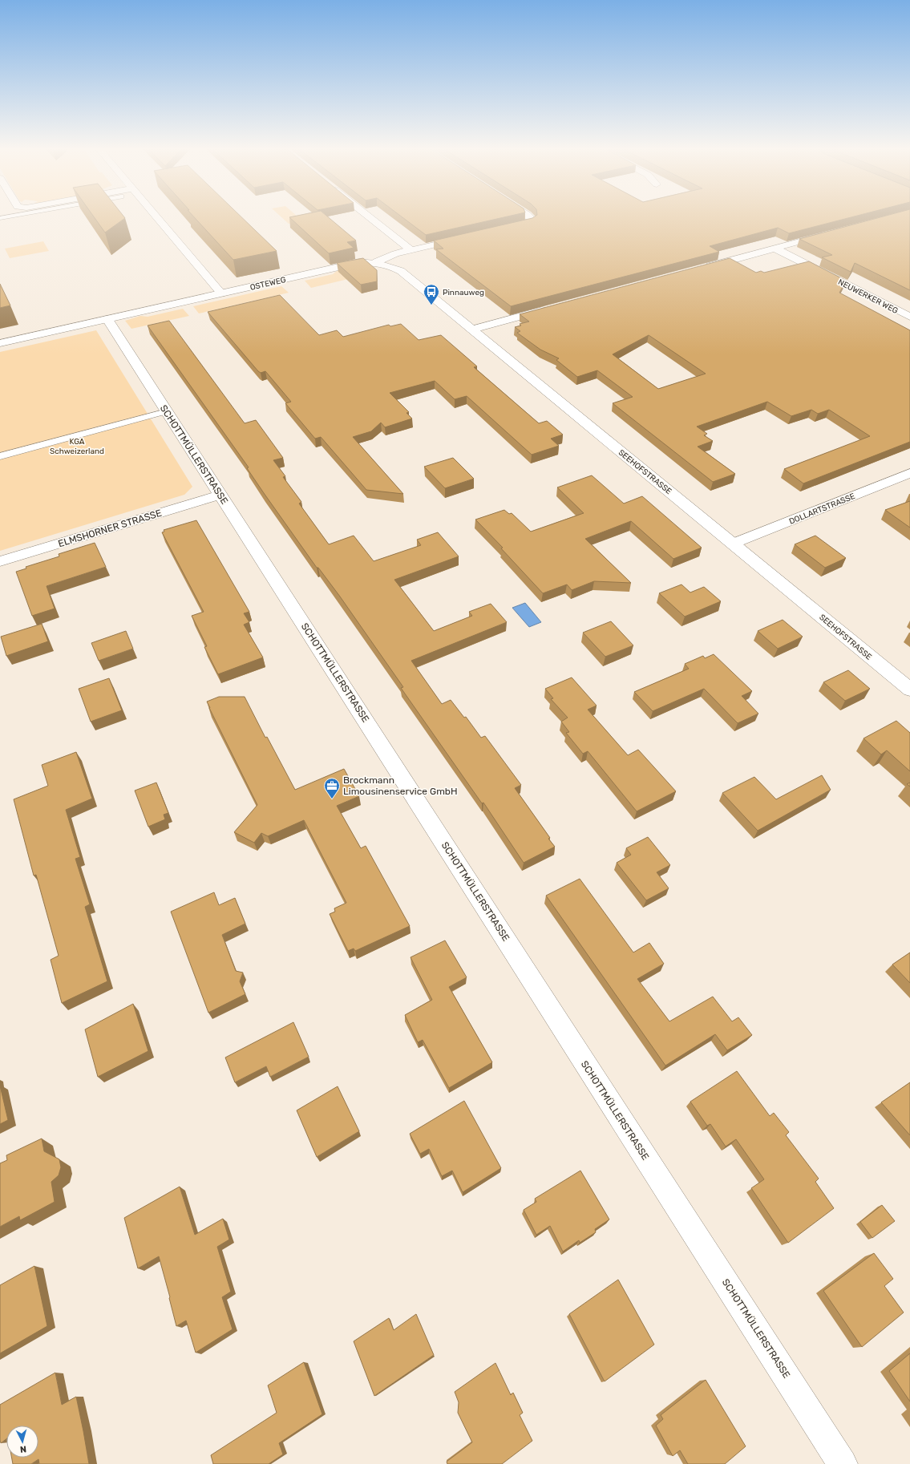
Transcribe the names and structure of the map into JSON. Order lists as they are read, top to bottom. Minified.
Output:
{"streets":{"street":["OSTEWEG","NEUWERKER WEG","SCHOTTMÜLLERSTRASSE","SEEHOFSTRASSE","DOLLARTSTRASSE","ELMSHORNER STRASSE"]},"crossings":[["OSTEWEG","SCHOTTMÜLLERSTRASSE"],["OSTEWEG","SEEHOFSTRASSE"],["SCHOTTMÜLLERSTRASSE","ELMSHORNER STRASSE"],["SEEHOFSTRASSE","DOLLARTSTRASSE"]],"parks":["KGA Schweizerland"],"places":{"bus stop":["Pinnauweg"],"office":["Brockmann Limousinenservice GmbH"]},"north":"bottom"}
